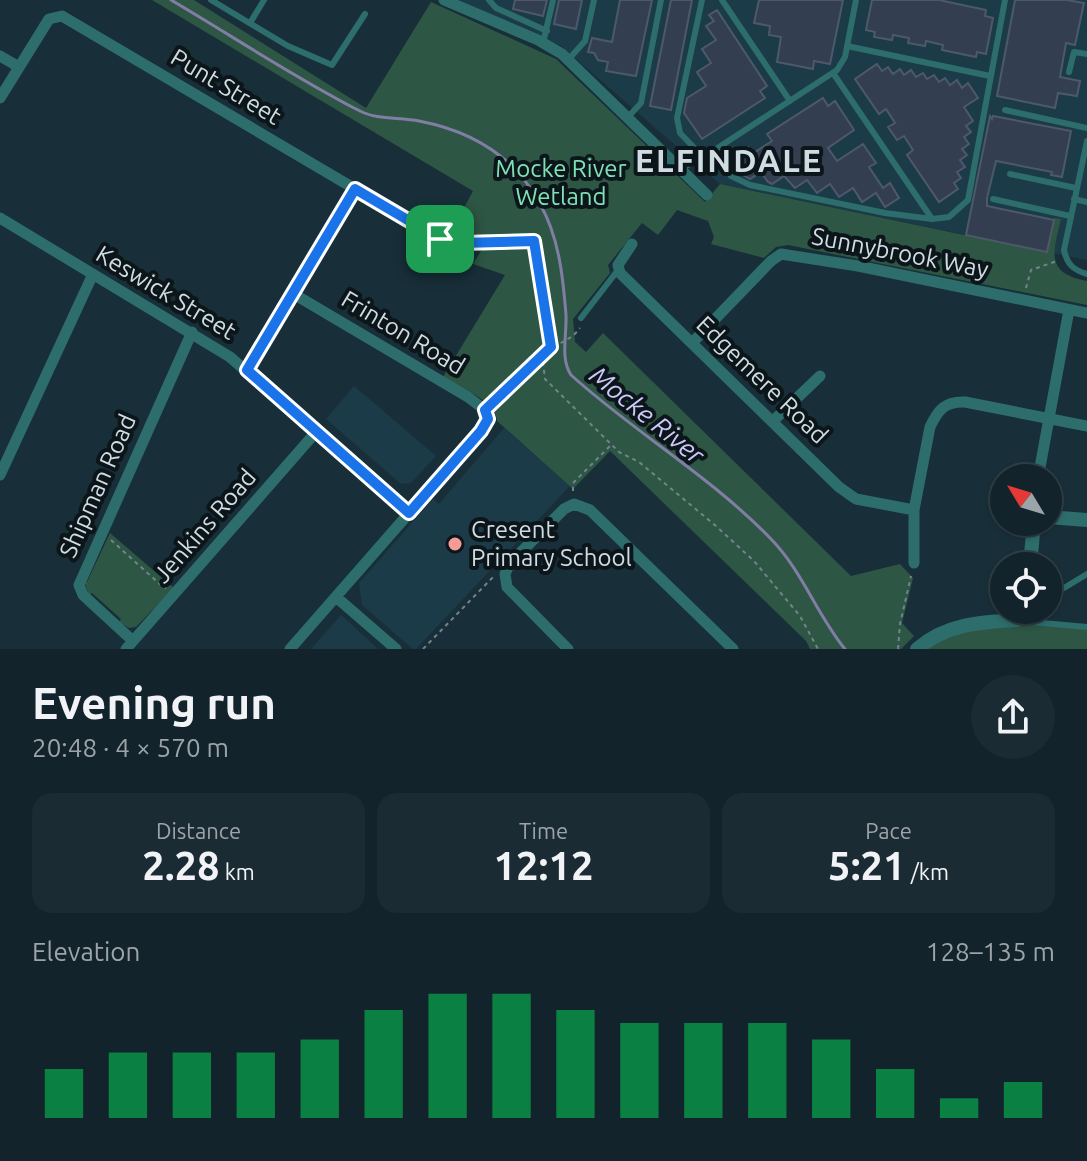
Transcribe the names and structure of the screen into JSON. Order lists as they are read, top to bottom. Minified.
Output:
{"streets":{"street":["Punt Street","Sunnybrook Way","Keswick Street","Frinton Road","Edgemere Road","Shipman Road","Jenkins Road"]},"crossings":[["Sunnybrook Way","Edgemere Road"],["Keswick Street","Shipman Road"],["Keswick Street","Jenkins Road"],["Shipman Road","Jenkins Road"]],"districts":["ELFINDALE"],"water":["Mocke River"],"parks":["Mocke River Wetland"],"places":["Cresent Primary School"],"north":"top left","page":{"heading":["Evening run","20:48 · 4 × 570 m"],"stats":[["Distance","2.28 km"],["Time","12:12"],["Pace","5:21 /km"]],"chart":["Elevation","128–135 m"]}}
